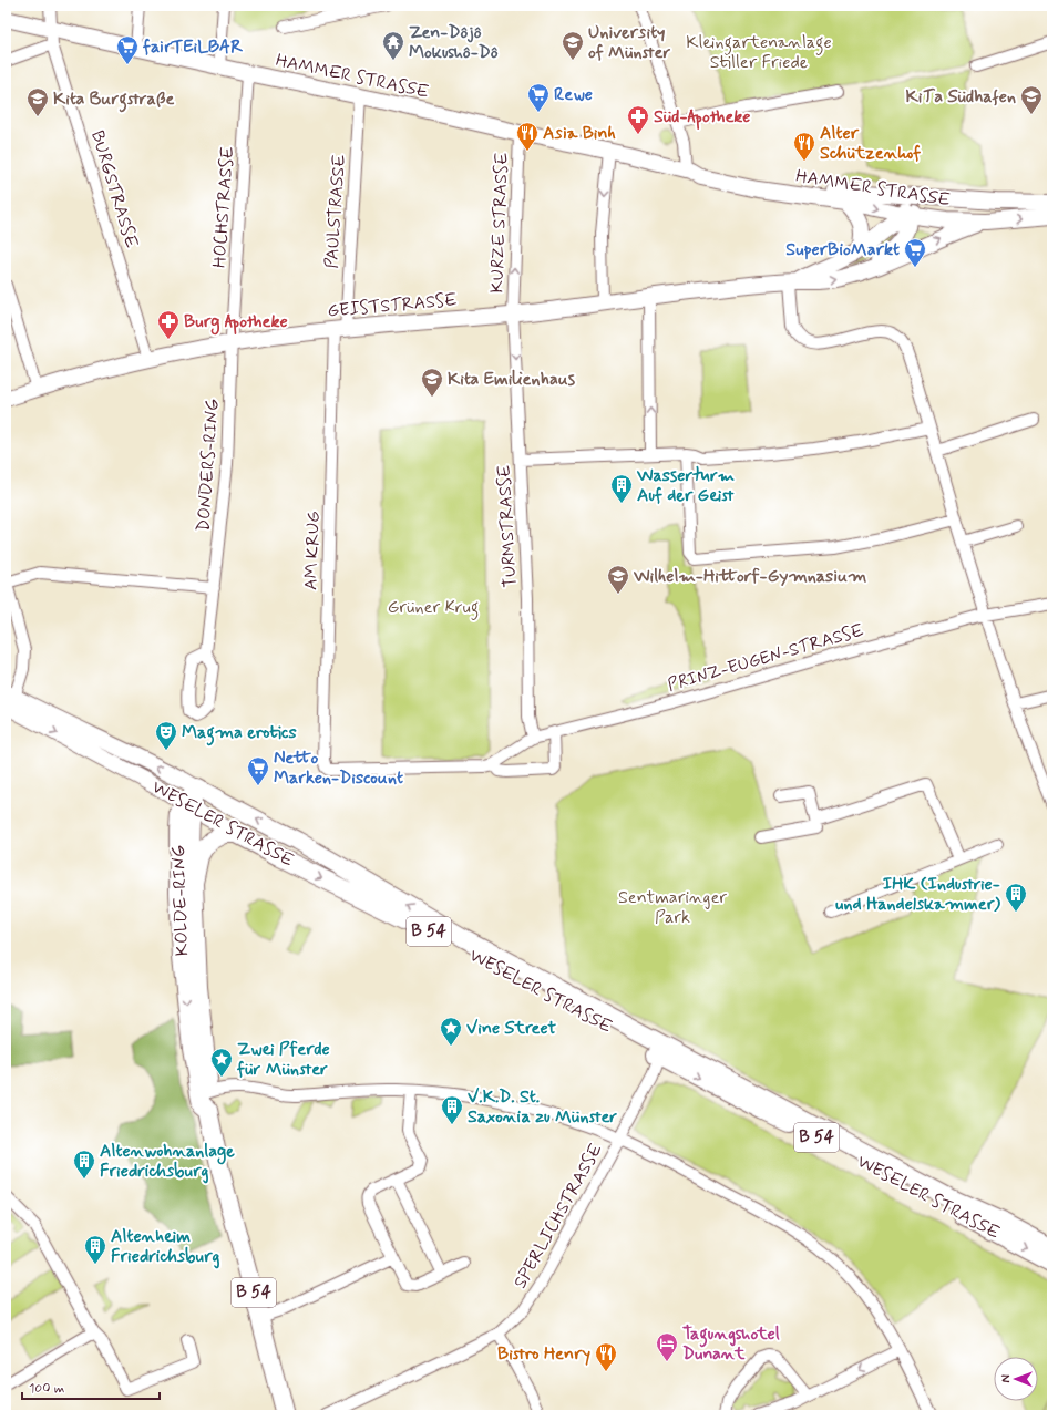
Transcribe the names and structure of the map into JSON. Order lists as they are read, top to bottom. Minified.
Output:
{"streets":{"main road":["HAMMER STRASSE","GEISTSTRASSE","WESELER STRASSE","KOLDE-RING","B 54"],"street":["BURGSTRASSE","HOCHSTRASSE","PAULSTRASSE","KURZE STRASSE","DONDERS-RING","TURMSTRASSE","AM KRUG","PRINZ-EUGEN-STRASSE","SPERLICHSTRASSE"]},"crossings":[["HAMMER STRASSE","BURGSTRASSE"],["HAMMER STRASSE","HOCHSTRASSE"],["HAMMER STRASSE","PAULSTRASSE"],["HAMMER STRASSE","KURZE STRASSE"],["HAMMER STRASSE","GEISTSTRASSE"],["BURGSTRASSE","GEISTSTRASSE"],["HOCHSTRASSE","GEISTSTRASSE"],["HOCHSTRASSE","DONDERS-RING"],["PAULSTRASSE","GEISTSTRASSE"],["PAULSTRASSE","AM KRUG"],["KURZE STRASSE","GEISTSTRASSE"],["KURZE STRASSE","TURMSTRASSE"],["GEISTSTRASSE","DONDERS-RING"],["GEISTSTRASSE","TURMSTRASSE"],["GEISTSTRASSE","AM KRUG"],["TURMSTRASSE","PRINZ-EUGEN-STRASSE"],["AM KRUG","PRINZ-EUGEN-STRASSE"],["WESELER STRASSE","KOLDE-RING"],["WESELER STRASSE","SPERLICHSTRASSE"]],"parks":["Kleingartenanlage Stiller Friede","Grüner Krug","Sentmaringer Park"],"places":{"temple":["Zen-Dôjô Mokushô-Dô"],"school or university":["University of Münster","KiTa Südhafen","Kita Burgstraße","Kita Emilienhaus","Wilhelm-Hittorf-Gymnasium"],"supermarket":["fairTEiLBAR","Rewe","SuperBioMarkt","Netto Marken-Discount"],"pharmacy":["Süd-Apotheke","Burg Apotheke"],"restaurant":["Asia Binh","Alter Schützenhof","Bistro Henry"],"building":["Wasserturm Auf der Geist","IHK (Industrie- und Handelskammer)","V.K.D. St. Saxonia zu Münster","Altenwohnanlage Friedrichsburg","Altenheim Friedrichsburg"],"theatre":["Magma erotics"],"place":["Vine Street","Zwei Pferde für Münster"],"hotel":["Tagungshotel Dunant"]},"scale_bar":"100 m","north":"left"}
